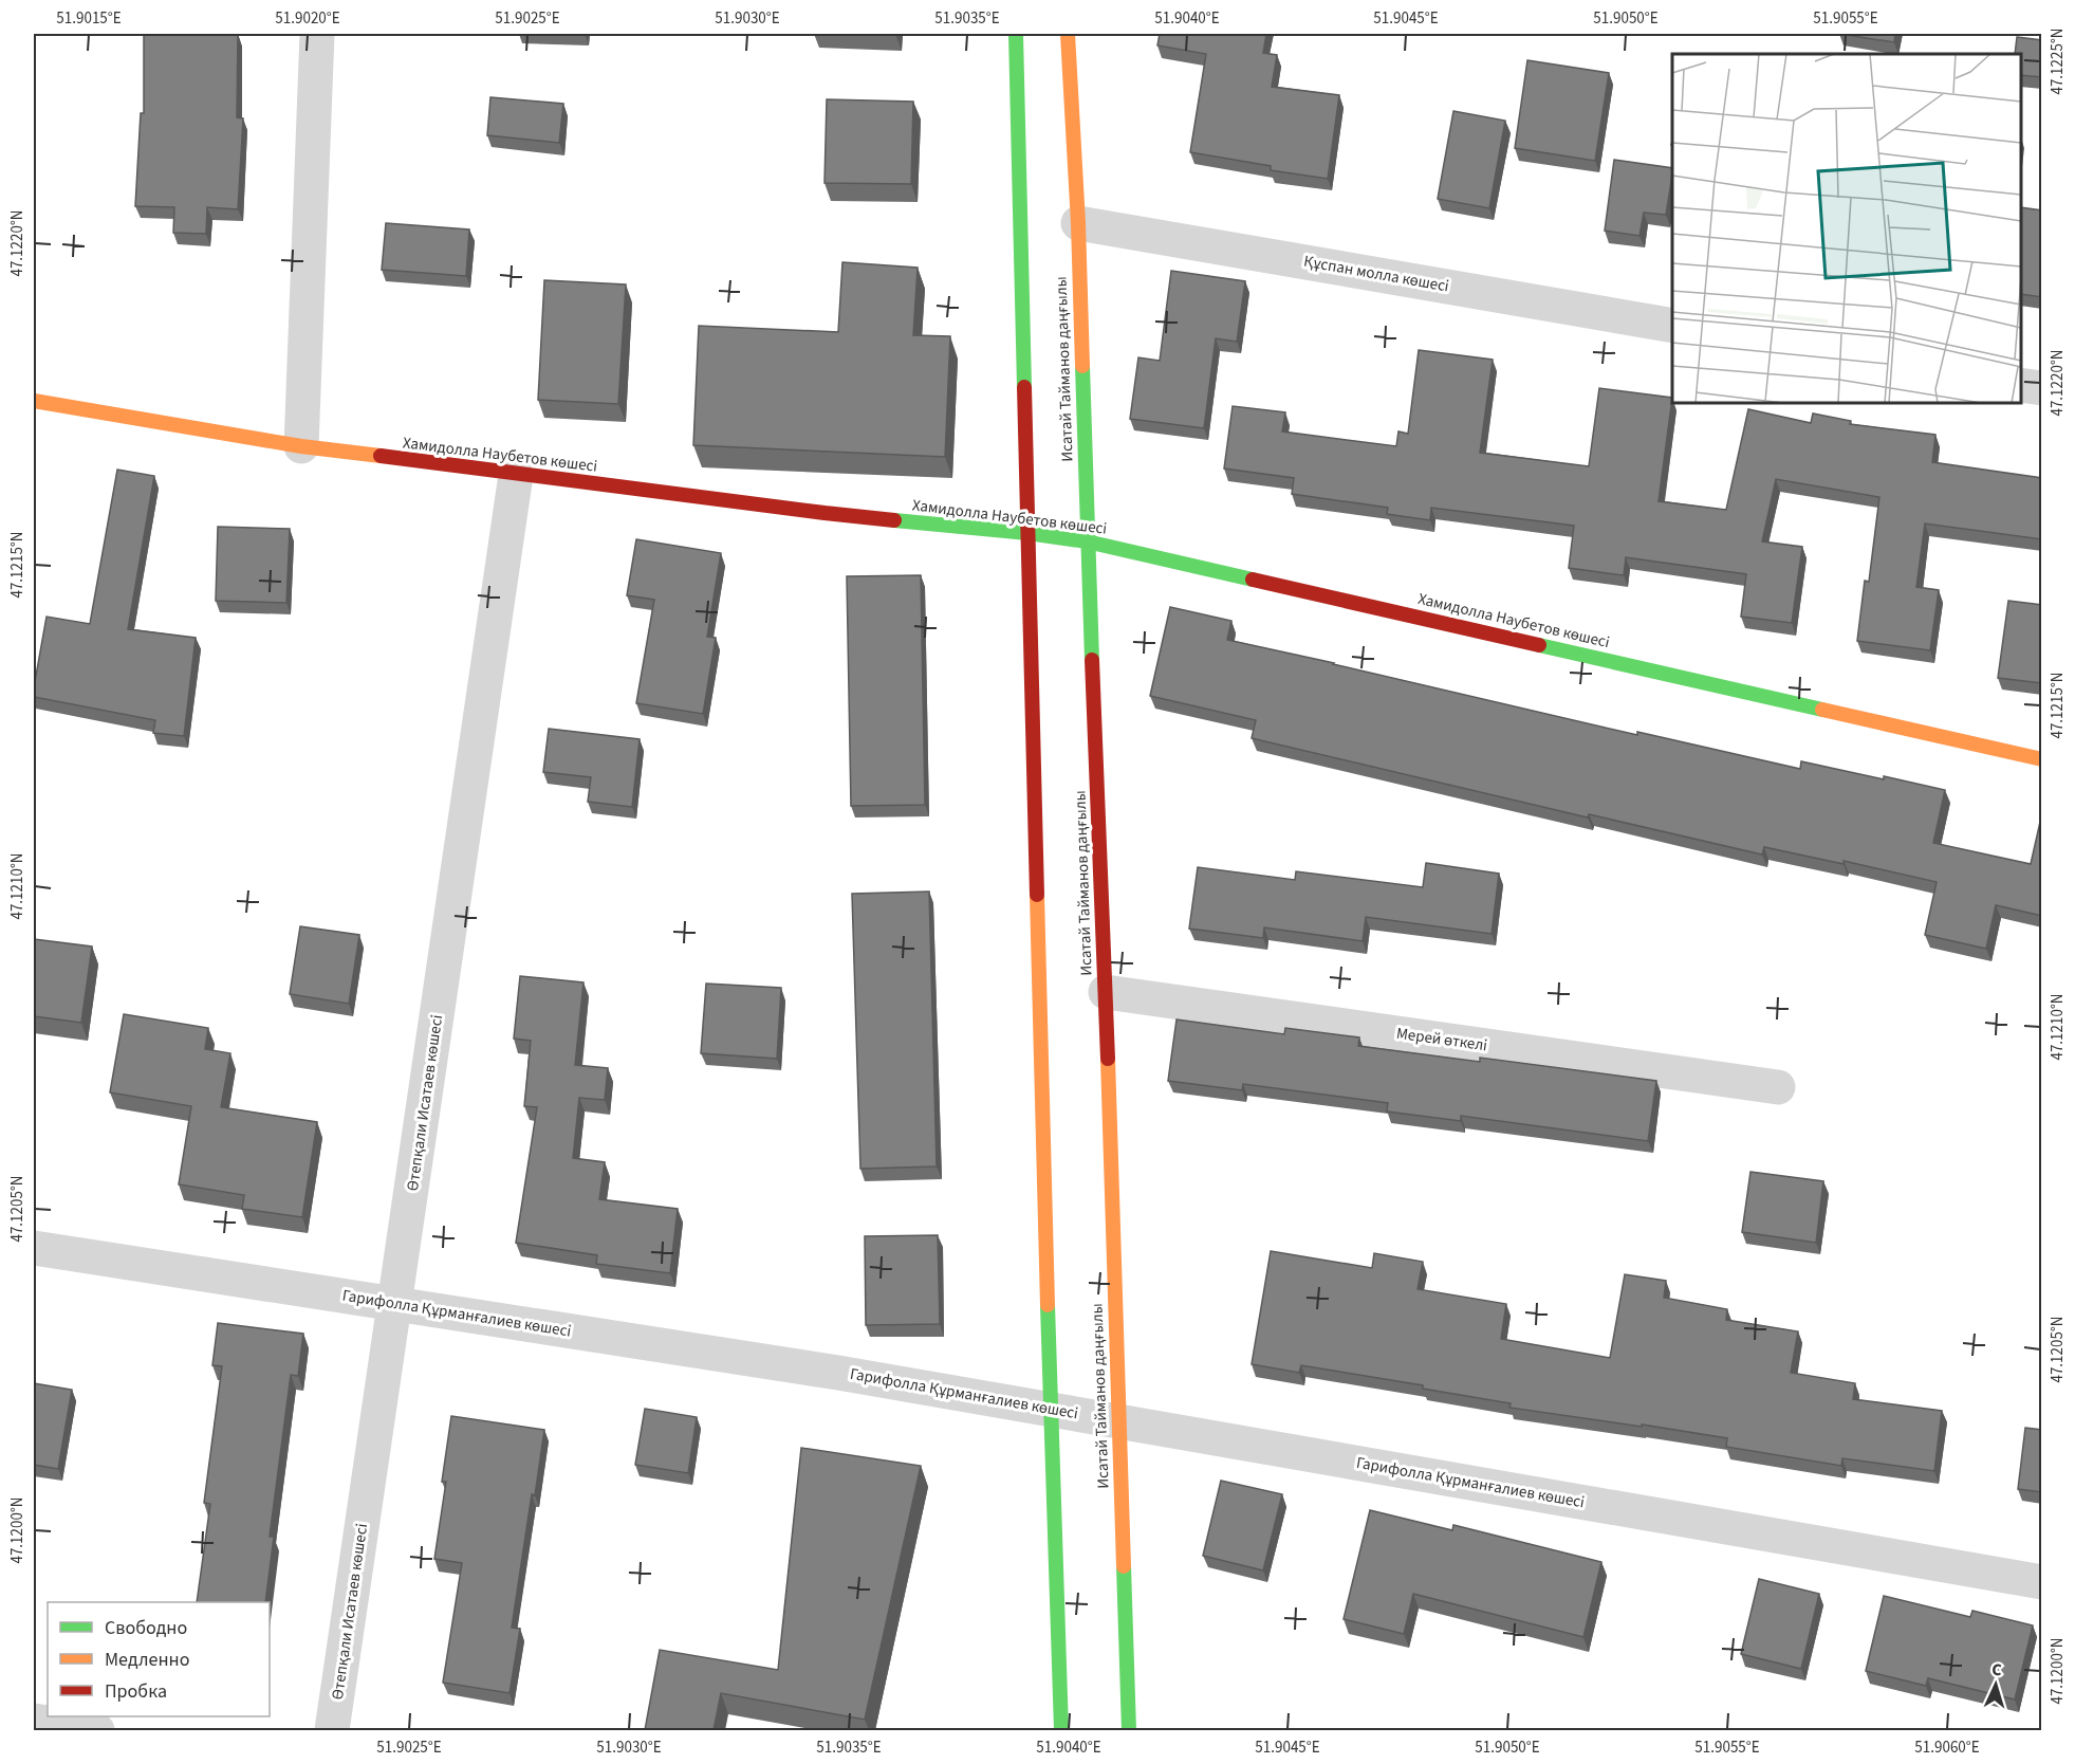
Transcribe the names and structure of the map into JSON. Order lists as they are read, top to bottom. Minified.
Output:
{"streets":{"main road":["Исатай Тайманов даңғылы","Хамидолла Наубетов көшесі"],"street":["Құспан молла көшесі","Мерей өткелі","Өтепқали Исатаев көшесі","Гарифолла Құрманғалиев көшесі"]},"crossings":[["Құспан молла көшесі","Исатай Тайманов даңғылы"],["Исатай Тайманов даңғылы","Хамидолла Наубетов көшесі"],["Исатай Тайманов даңғылы","Мерей өткелі"],["Исатай Тайманов даңғылы","Гарифолла Құрманғалиев көшесі"],["Хамидолла Наубетов көшесі","Өтепқали Исатаев көшесі"],["Өтепқали Исатаев көшесі","Гарифолла Құрманғалиев көшесі"]],"legend":["Свободно","Медленно","Пробка"],"north":"top","coordinates":["51.9015°E","51.9020°E","51.9025°E","51.9030°E","51.9035°E","51.9040°E","51.9045°E","51.9050°E","51.9055°E","47.1225°N","47.1220°N","47.1215°N","47.1210°N","47.1205°N","47.1200°N","51.9060°E"]}
